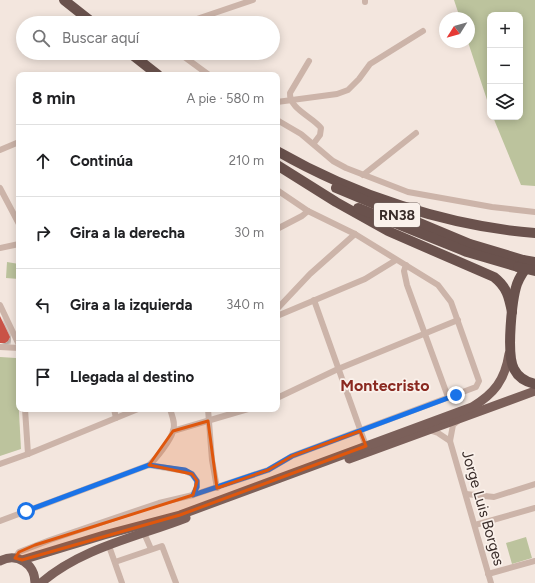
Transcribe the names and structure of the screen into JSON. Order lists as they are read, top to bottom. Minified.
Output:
{"streets":{"highway":["RN38"],"street":["Jorge Luis Borges"]},"districts":["Montecristo"],"north":"bottom left","page":{"map_buttons":["+","−"],"search":"Buscar aquí","heading":["8 min","A pie · 580 m"],"list":[["Continúa","210 m"],["Gira a la derecha","30 m"],["Gira a la izquierda","340 m"],"Llegada al destino"]}}
